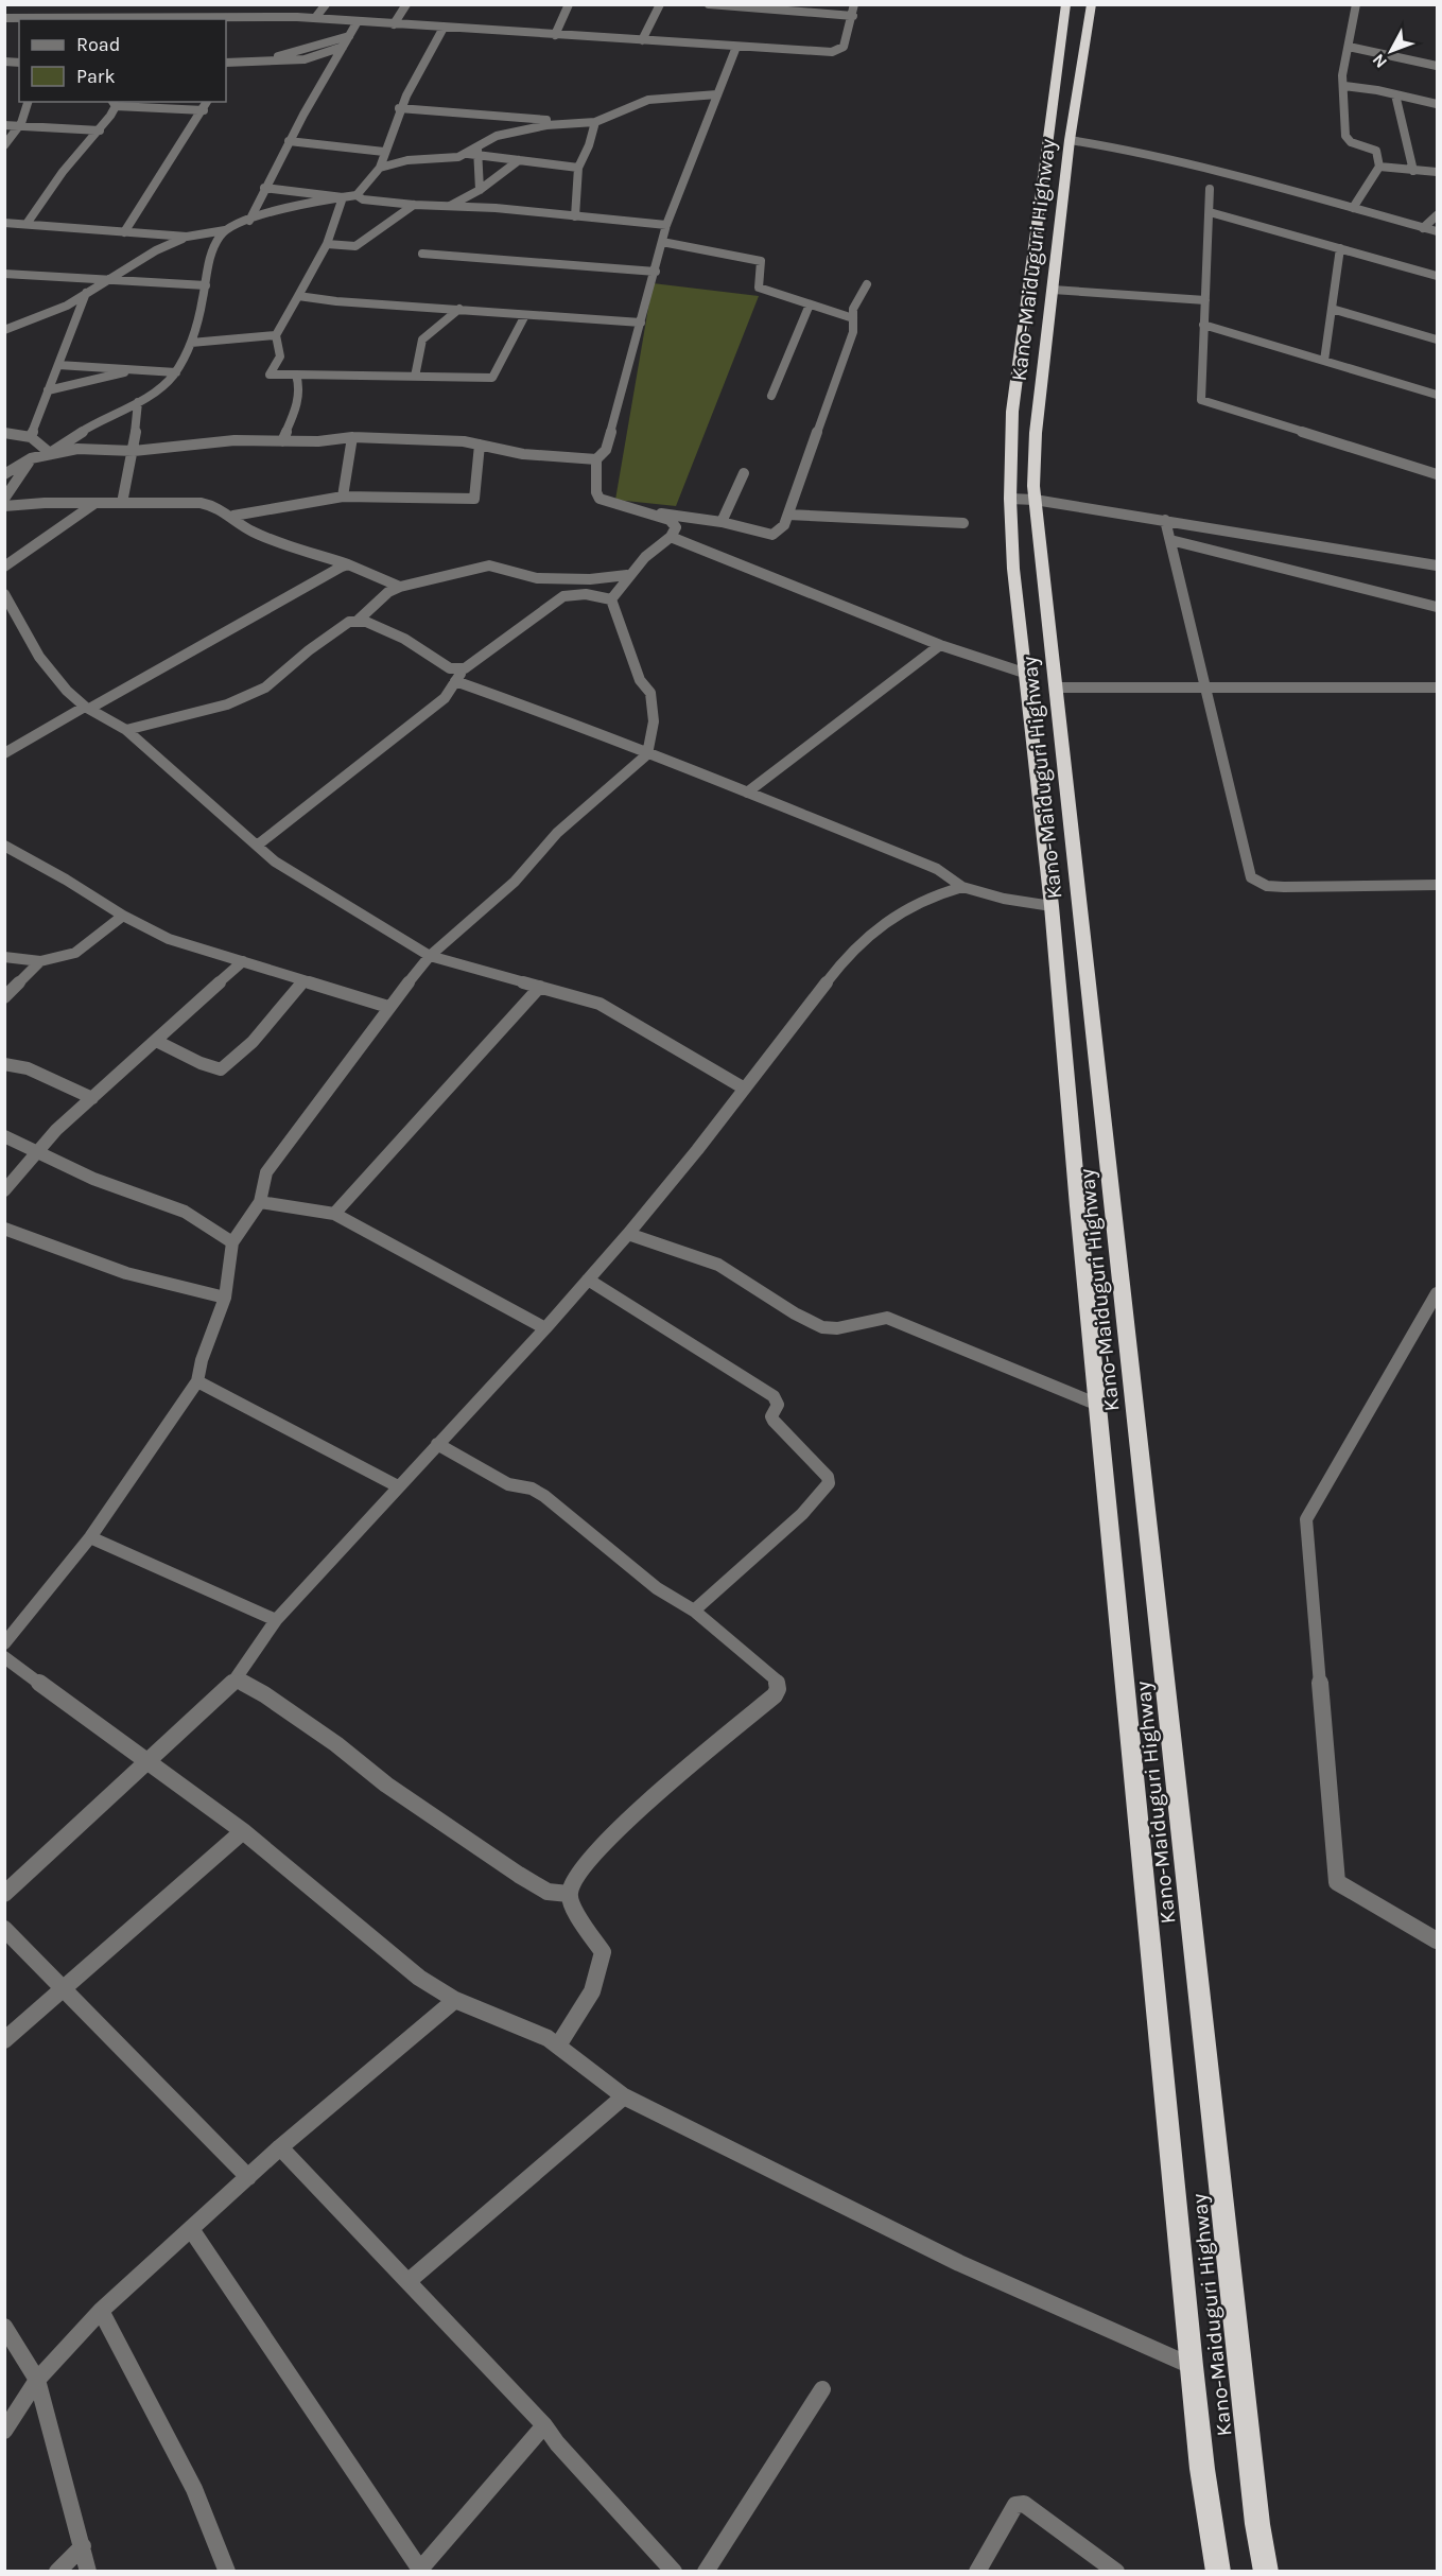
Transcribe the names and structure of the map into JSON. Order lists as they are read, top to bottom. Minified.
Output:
{"streets":{"highway":["Kano-Maiduguri Highway"]},"legend":["Road","Park"],"north":"bottom left"}
